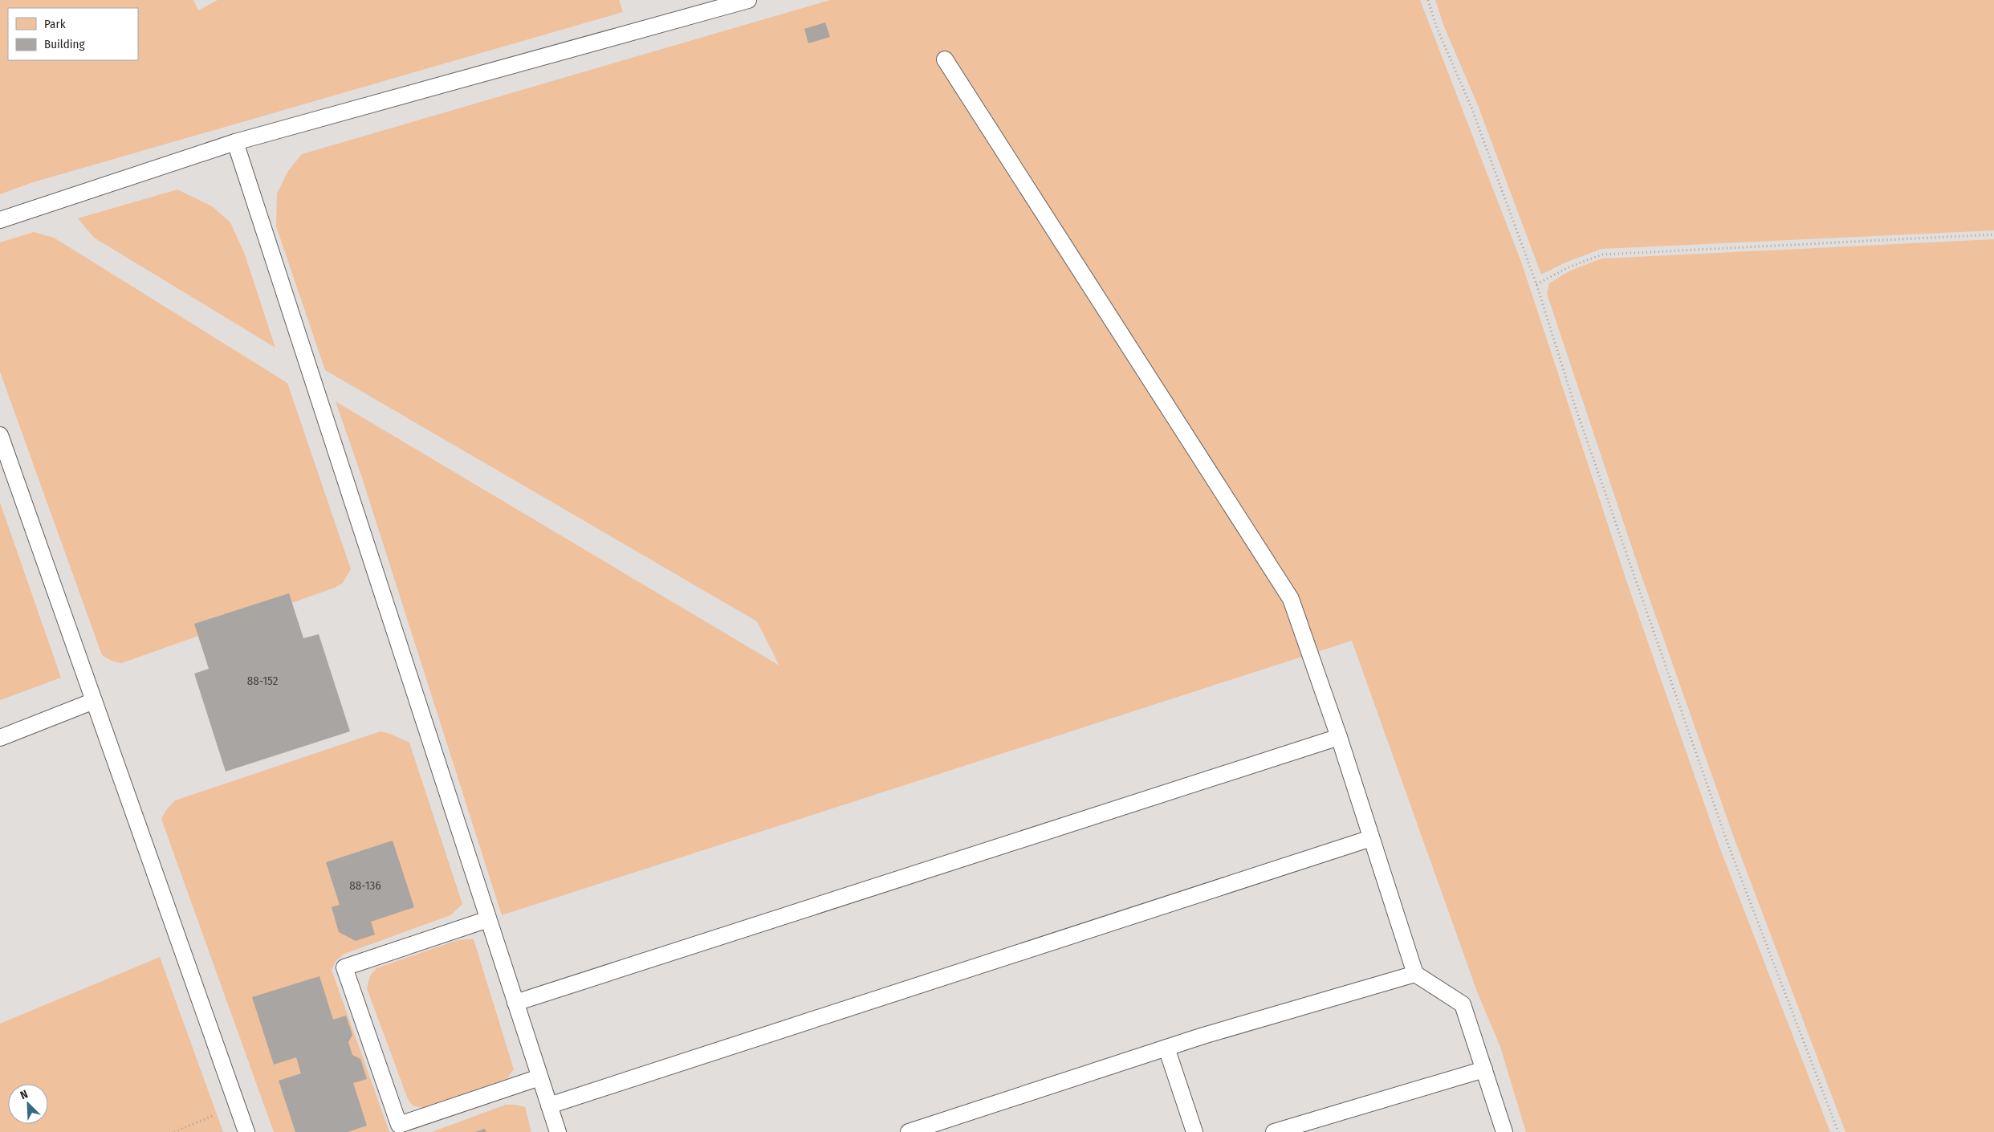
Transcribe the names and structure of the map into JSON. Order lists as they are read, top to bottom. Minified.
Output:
{"house_numbers":["88-152","88-136"],"legend":["Park","Building"],"north":"top left"}
